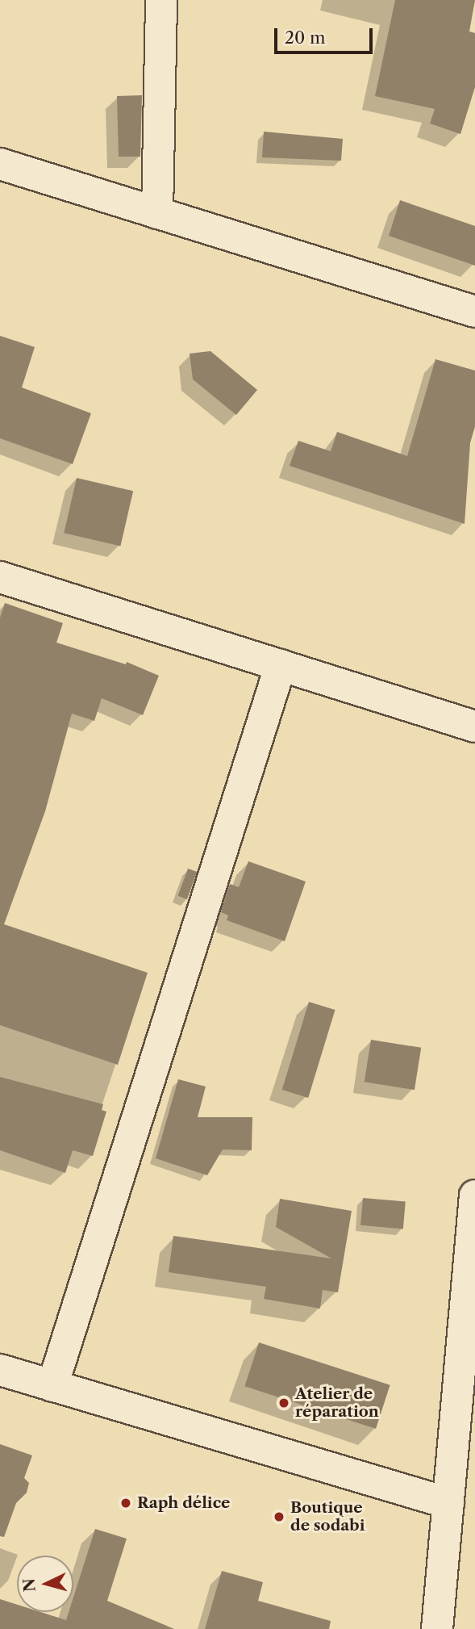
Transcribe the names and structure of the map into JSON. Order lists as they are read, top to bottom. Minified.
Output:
{"places":["Atelier de réparation","Raph délice","Boutique de sodabi"],"scale_bar":"20 m","north":"left"}
